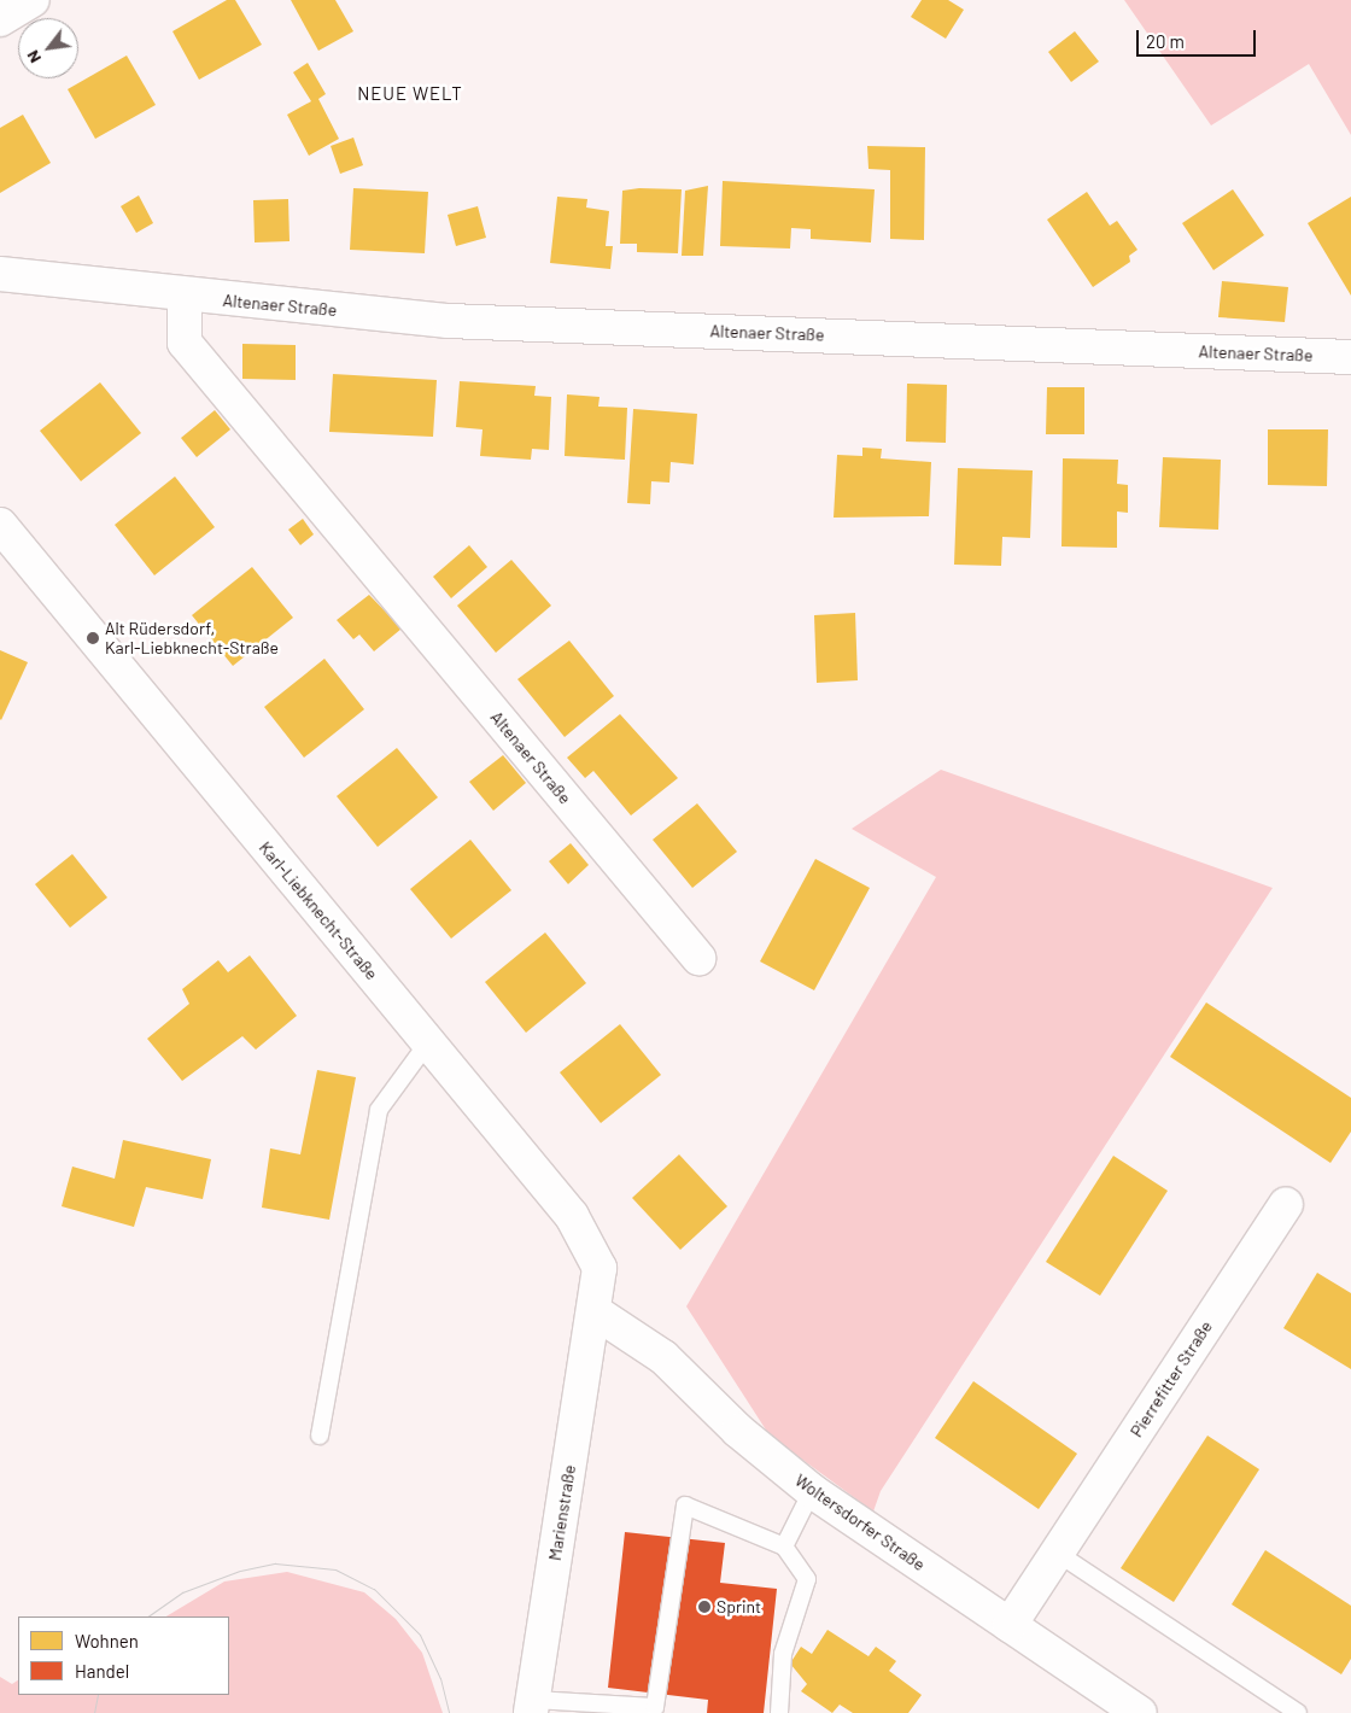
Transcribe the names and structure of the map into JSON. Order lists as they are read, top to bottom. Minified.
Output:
{"streets":{"street":["Altenaer Straße","Karl-Liebknecht-Straße","Pierrefitter Straße","Marienstraße","Woltersdorfer Straße"]},"crossings":[["Karl-Liebknecht-Straße","Marienstraße"],["Karl-Liebknecht-Straße","Woltersdorfer Straße"],["Pierrefitter Straße","Woltersdorfer Straße"],["Marienstraße","Woltersdorfer Straße"]],"districts":["NEUE WELT"],"places":["Alt Rüdersdorf, Karl-Liebknecht-Straße","Sprint"],"legend":["Wohnen","Handel"],"scale_bar":"20 m","north":"bottom left"}
